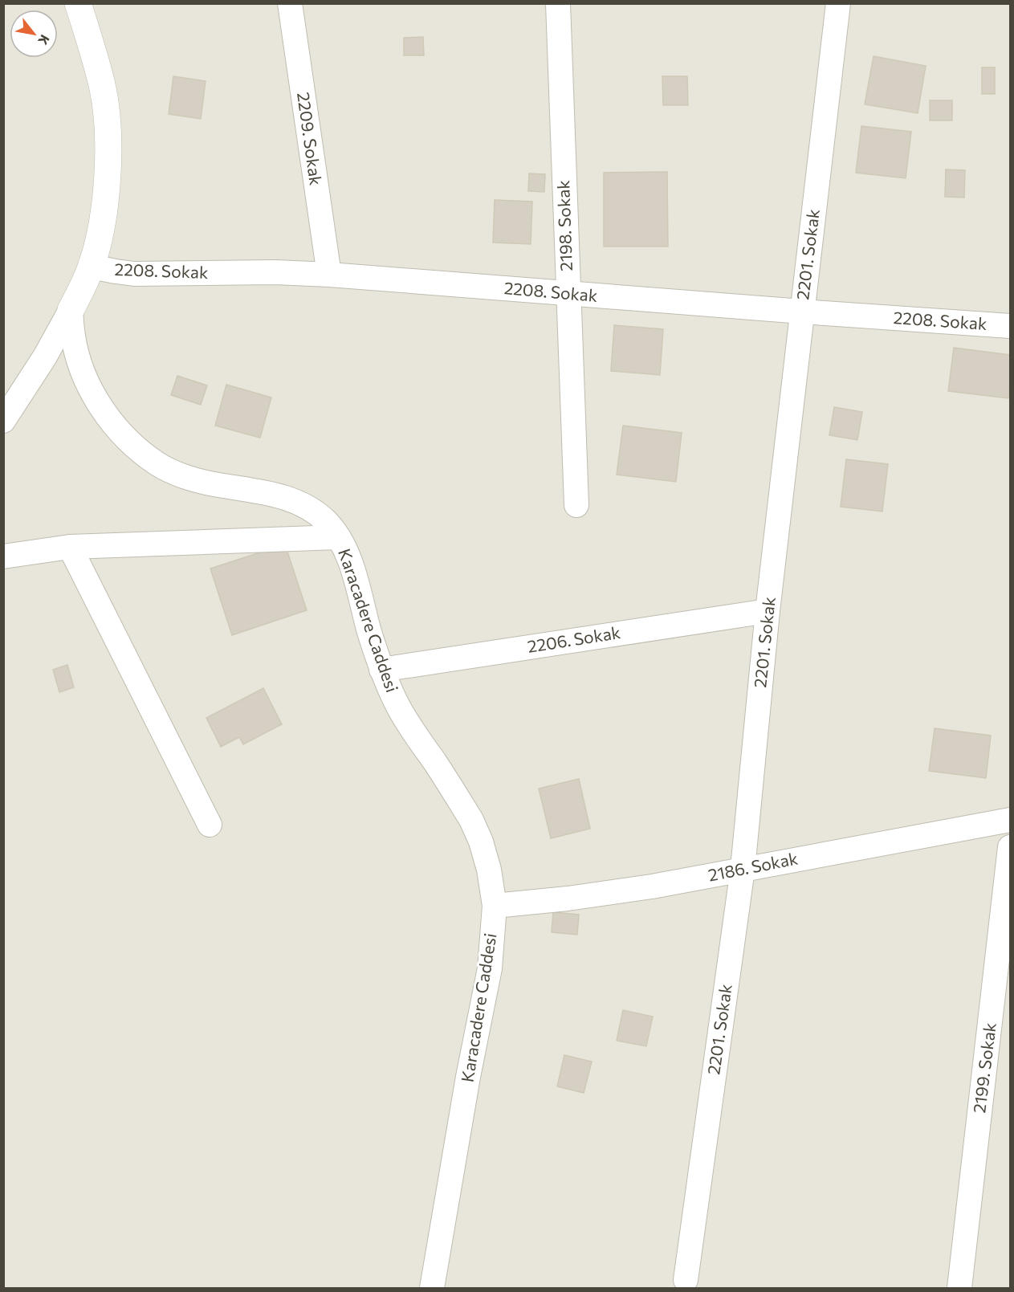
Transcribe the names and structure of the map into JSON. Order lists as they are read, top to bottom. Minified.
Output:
{"streets":{"street":["2209. Sokak","2198. Sokak","2201. Sokak","2208. Sokak","Karacadere Caddesi","2206. Sokak","2186. Sokak","2199. Sokak"]},"crossings":[["2209. Sokak","2208. Sokak"],["2198. Sokak","2208. Sokak"],["2201. Sokak","2208. Sokak"],["2201. Sokak","2206. Sokak"],["2201. Sokak","2186. Sokak"],["Karacadere Caddesi","2206. Sokak"],["Karacadere Caddesi","2186. Sokak"]],"north":"bottom right"}
